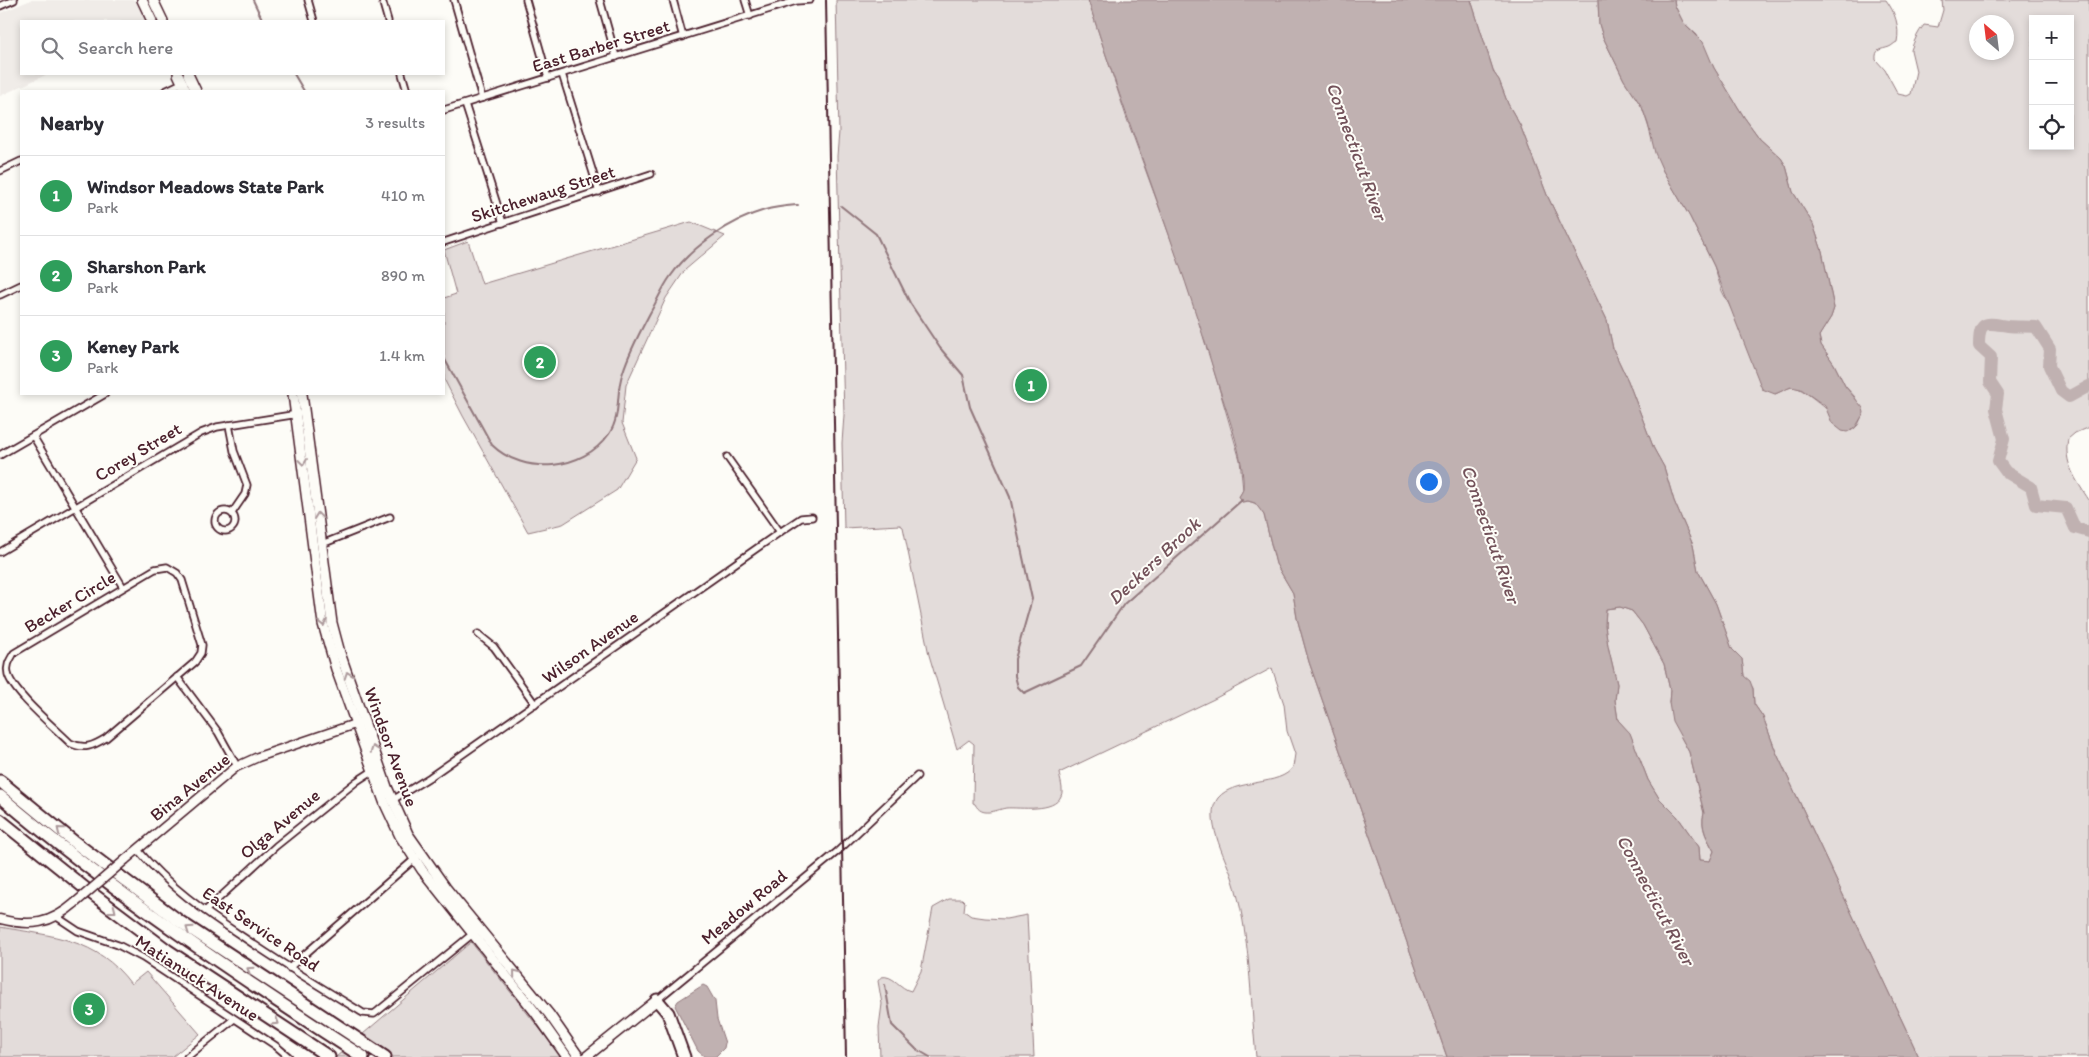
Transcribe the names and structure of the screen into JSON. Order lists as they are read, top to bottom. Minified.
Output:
{"streets":{"main road":["Windsor Avenue","Meadow Road"],"street":["East Barber Street","Skitchewaug Street","Corey Street","Becker Circle","Wilson Avenue","Bina Avenue","Olga Avenue","East Service Road","Matianuck Avenue"]},"crossings":[["Corey Street","Windsor Avenue"],["Wilson Avenue","Windsor Avenue"],["Windsor Avenue","Bina Avenue"],["Windsor Avenue","Olga Avenue"],["Windsor Avenue","East Service Road"],["Bina Avenue","East Service Road"],["Bina Avenue","Matianuck Avenue"],["Olga Avenue","East Service Road"]],"water":["Connecticut River","Deckers Brook"],"north":"top left","page":{"map_buttons":["+","−"],"search":"Search here","heading":["Nearby","3 results"],"list":[{"mark":"1","name":"Windsor Meadows State Park","note":"Park","value":"410 m"},{"mark":"2","name":"Sharshon Park","note":"Park","value":"890 m"},{"mark":"3","name":"Keney Park","note":"Park","value":"1.4 km"}],"pins":["2","1","3"]}}
